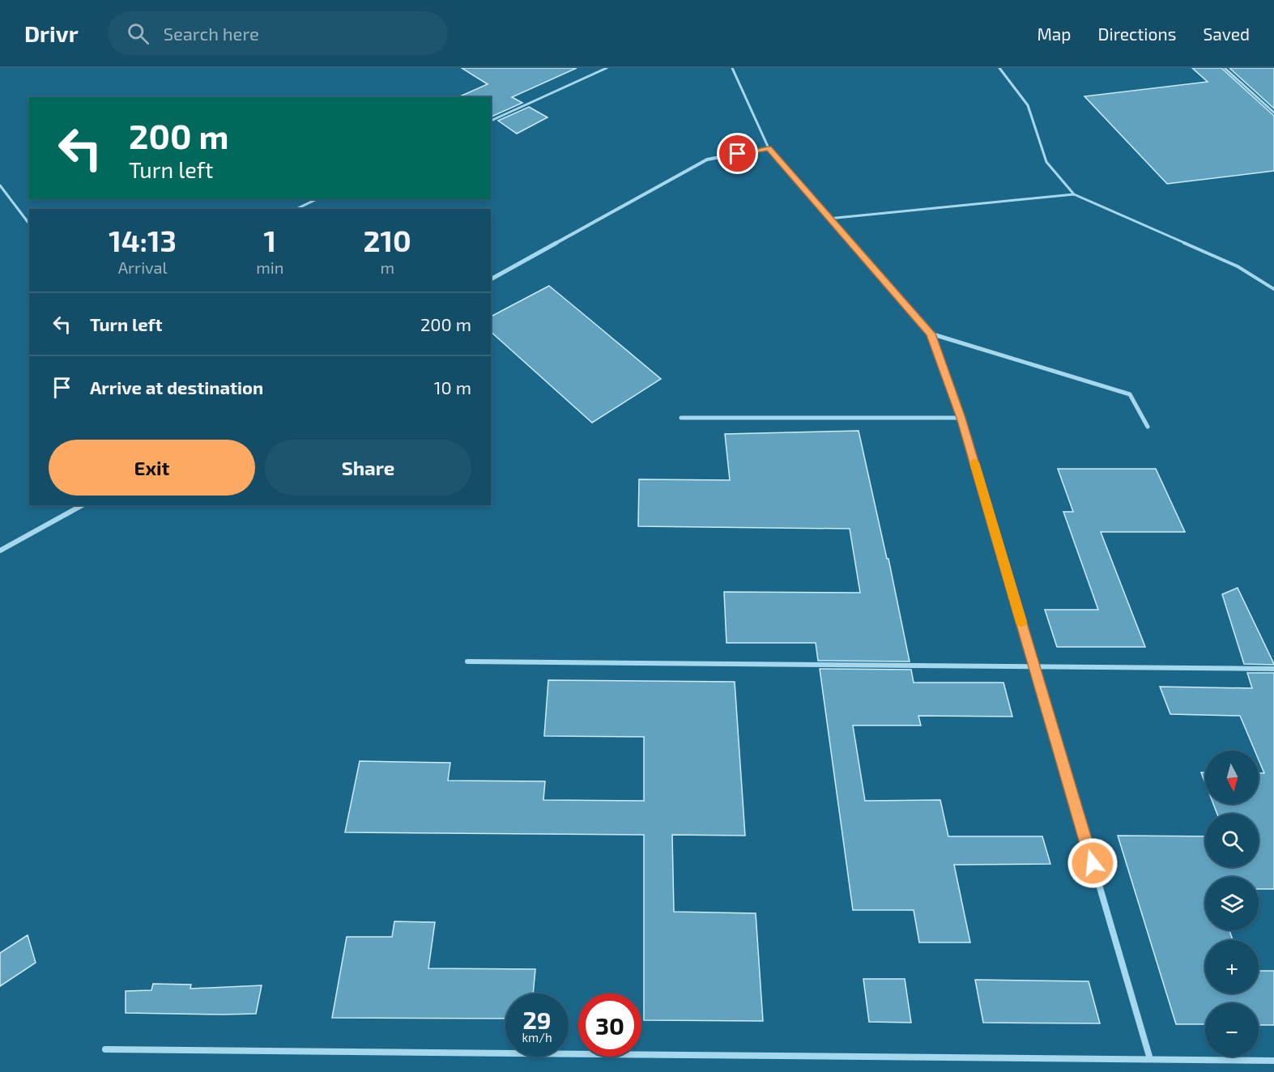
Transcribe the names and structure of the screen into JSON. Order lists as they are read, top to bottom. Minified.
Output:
{"north":"bottom","page":{"header":"Drivr","search":"Search here","nav":["Map","Directions","Saved"],"turn":["200 m","Turn left"],"eta":["14:13","Arrival","1","min","210","m"],"list":[{"name":"Turn left","value":"200 m"},{"name":"Arrive at destination","value":"10 m"}],"buttons":["Exit","Share"],"map_buttons":["+","−"],"speed":"29 km/h","limit":"30"}}
